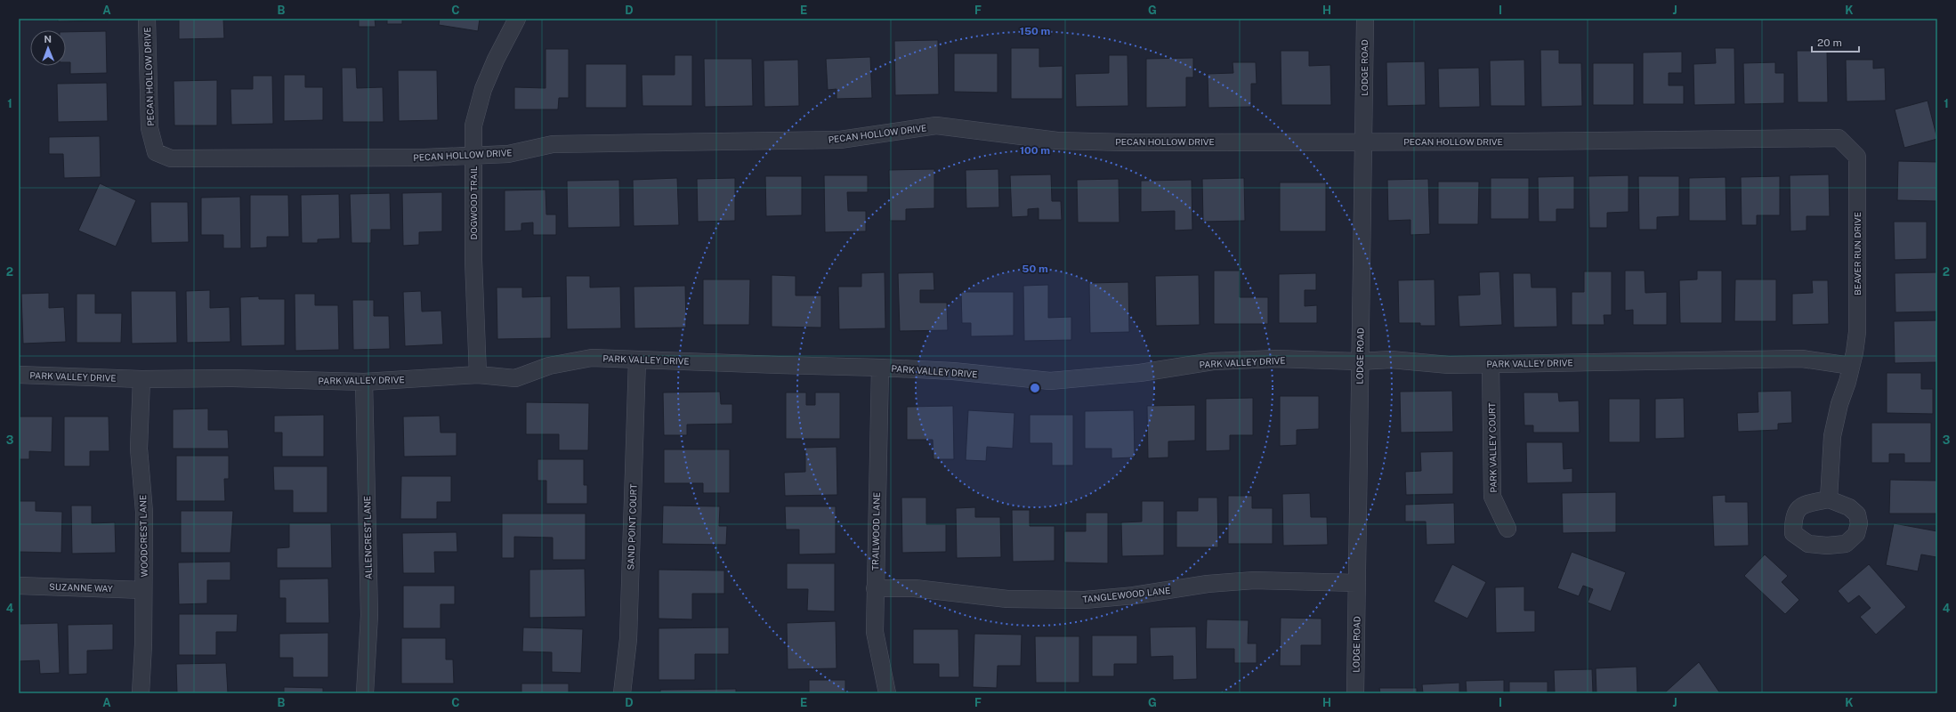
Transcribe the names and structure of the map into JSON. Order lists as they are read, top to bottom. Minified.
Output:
{"streets":{"street":["LODGE ROAD","PECAN HOLLOW DRIVE","DOGWOOD TRAIL","BEAVER RUN DRIVE","PARK VALLEY DRIVE","PARK VALLEY COURT","SAND POINT COURT","TRAILWOOD LANE","WOODCREST LANE","ALLENCREST LANE","SUZANNE WAY","TANGLEWOOD LANE"]},"crossings":[["LODGE ROAD","PECAN HOLLOW DRIVE"],["LODGE ROAD","PARK VALLEY DRIVE"],["LODGE ROAD","TANGLEWOOD LANE"],["PECAN HOLLOW DRIVE","DOGWOOD TRAIL"],["PECAN HOLLOW DRIVE","BEAVER RUN DRIVE"],["DOGWOOD TRAIL","PARK VALLEY DRIVE"],["BEAVER RUN DRIVE","PARK VALLEY DRIVE"],["PARK VALLEY DRIVE","PARK VALLEY COURT"],["PARK VALLEY DRIVE","SAND POINT COURT"],["PARK VALLEY DRIVE","TRAILWOOD LANE"],["PARK VALLEY DRIVE","WOODCREST LANE"],["PARK VALLEY DRIVE","ALLENCREST LANE"],["TRAILWOOD LANE","TANGLEWOOD LANE"],["WOODCREST LANE","SUZANNE WAY"]],"scale_bar":"20 m","north":"top","grid":{"columns":["A","B","C","D","E","F","G","H","I","J","K"],"rows":["1","2","3","4"]},"rings":["150 m","100 m","50 m"]}
